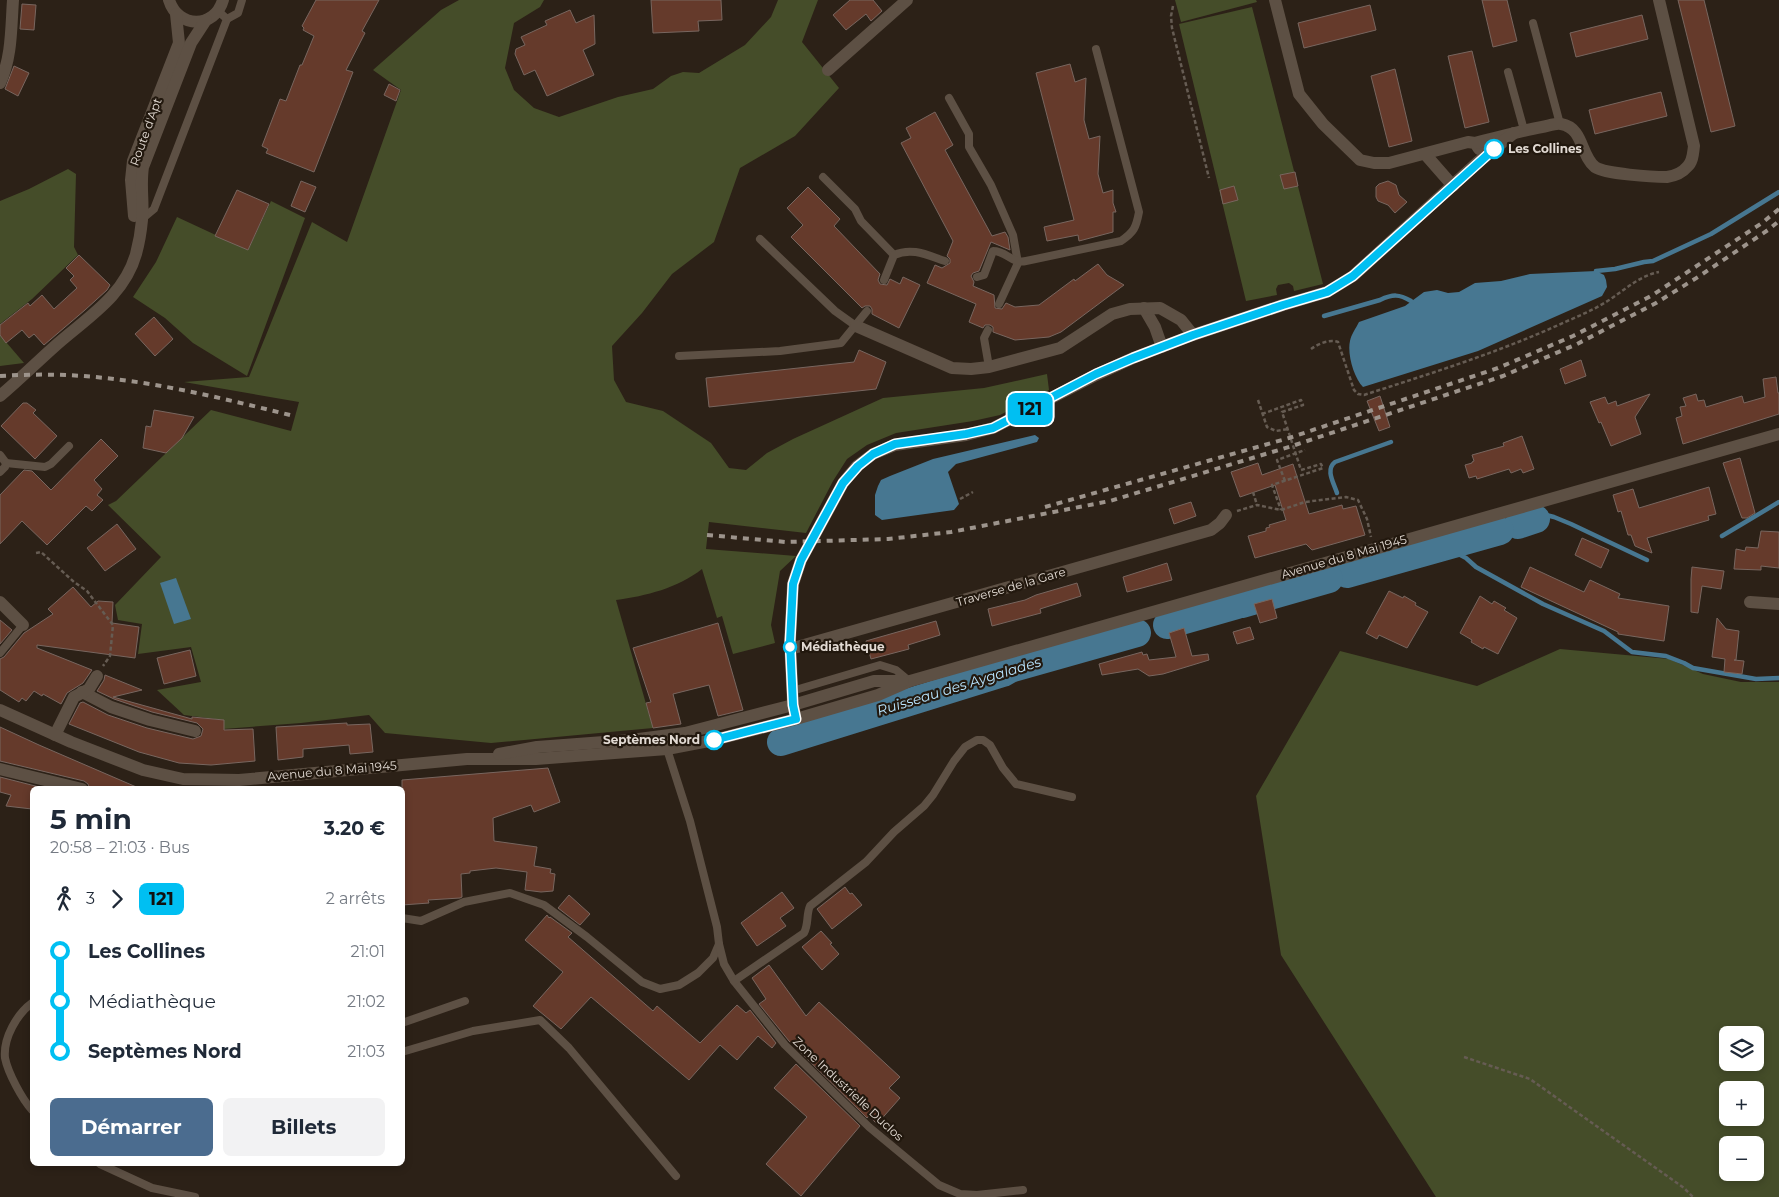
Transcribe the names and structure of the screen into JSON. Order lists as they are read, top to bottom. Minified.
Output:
{"streets":{"street":["Route d'Apt","Avenue du 8 Mai 1945","Traverse de la Gare"],"lane":["Zone Industrielle Duclos"]},"crossings":[["Avenue du 8 Mai 1945","Zone Industrielle Duclos"]],"water":["Ruisseau des Aygalades"],"places":["Les Collines","Médiathèque","Septèmes Nord"],"lines":["bus line 121"],"page":{"on_map":"121","heading":["5 min","20:58 – 21:03 · Bus","3.20 €"],"legs":["3","121","2 arrêts"],"list":[{"name":"Les Collines","value":"21:01"},{"name":"Médiathèque","value":"21:02"},{"name":"Septèmes Nord","value":"21:03"}],"map_buttons":["+","−"],"buttons":["Démarrer","Billets"]}}
